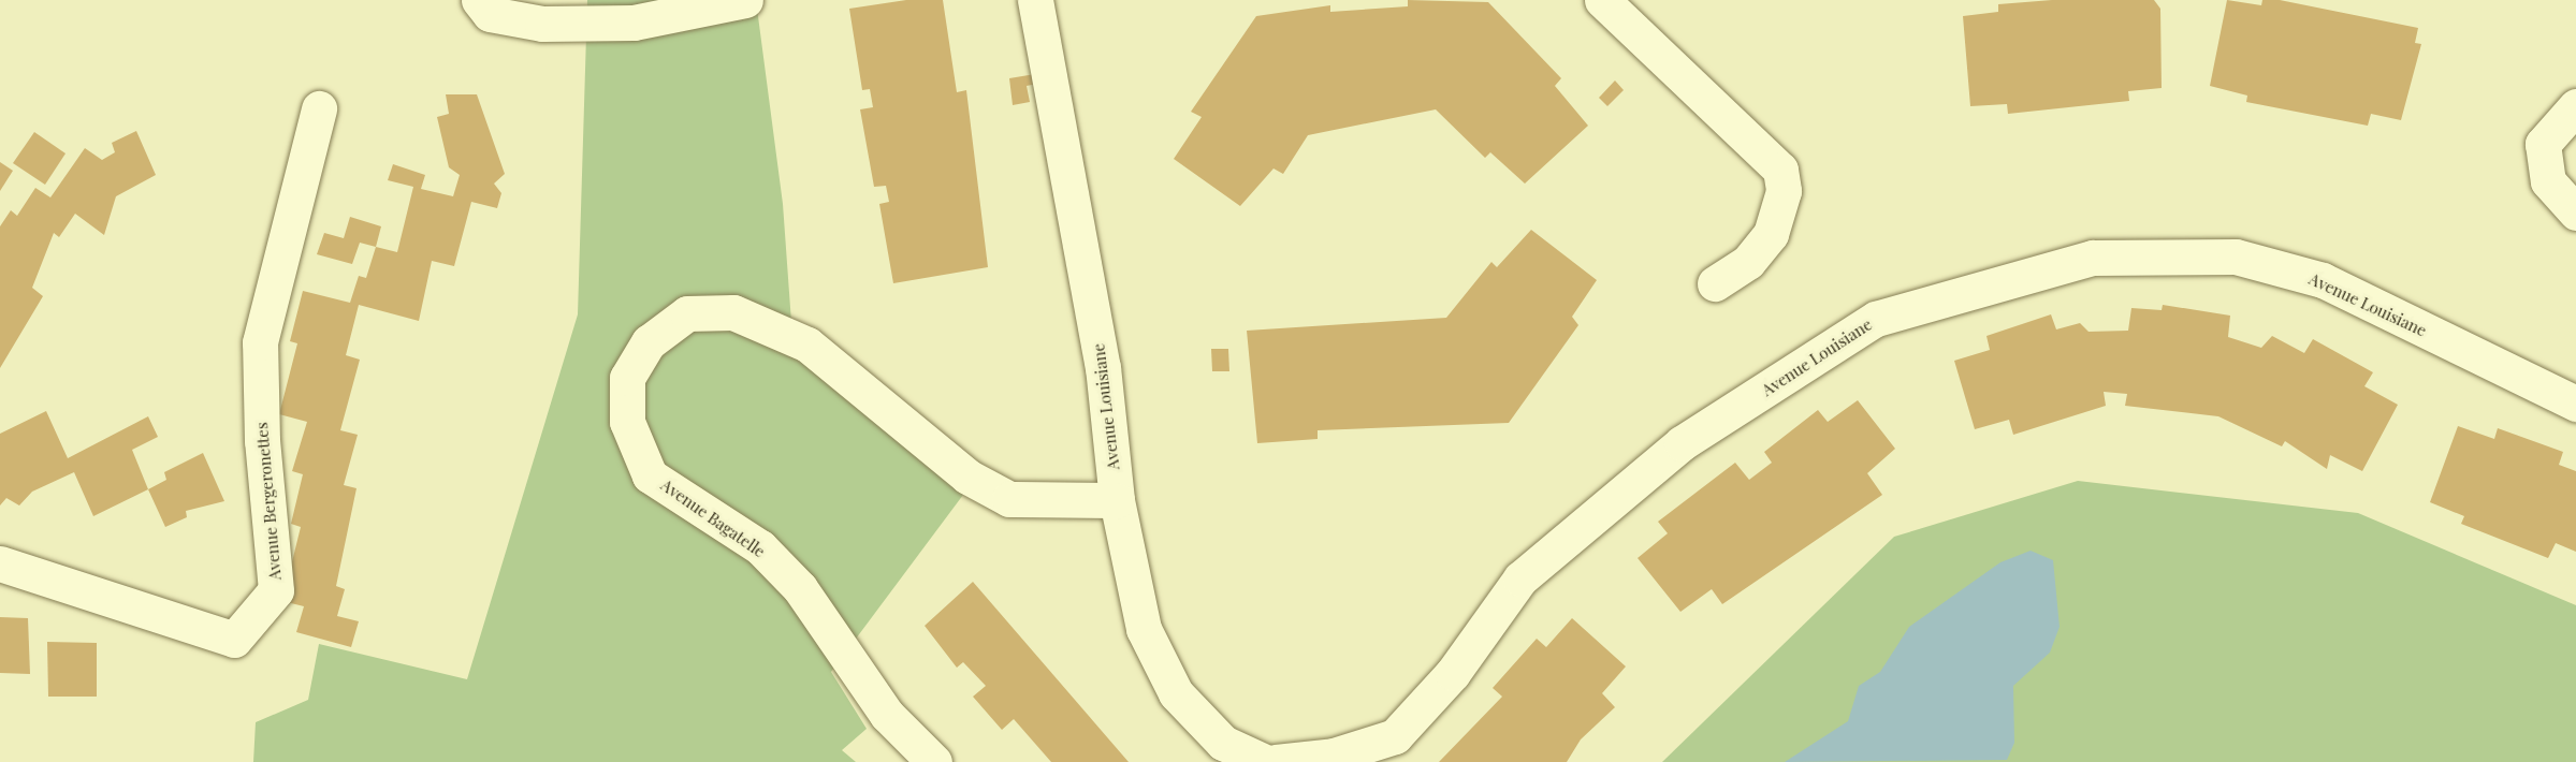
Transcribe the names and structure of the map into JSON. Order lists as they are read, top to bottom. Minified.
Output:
{"streets":{"street":["Avenue Louisiane","Avenue Bergeronettes","Avenue Bagatelle"]},"crossings":[["Avenue Louisiane","Avenue Bagatelle"]]}
